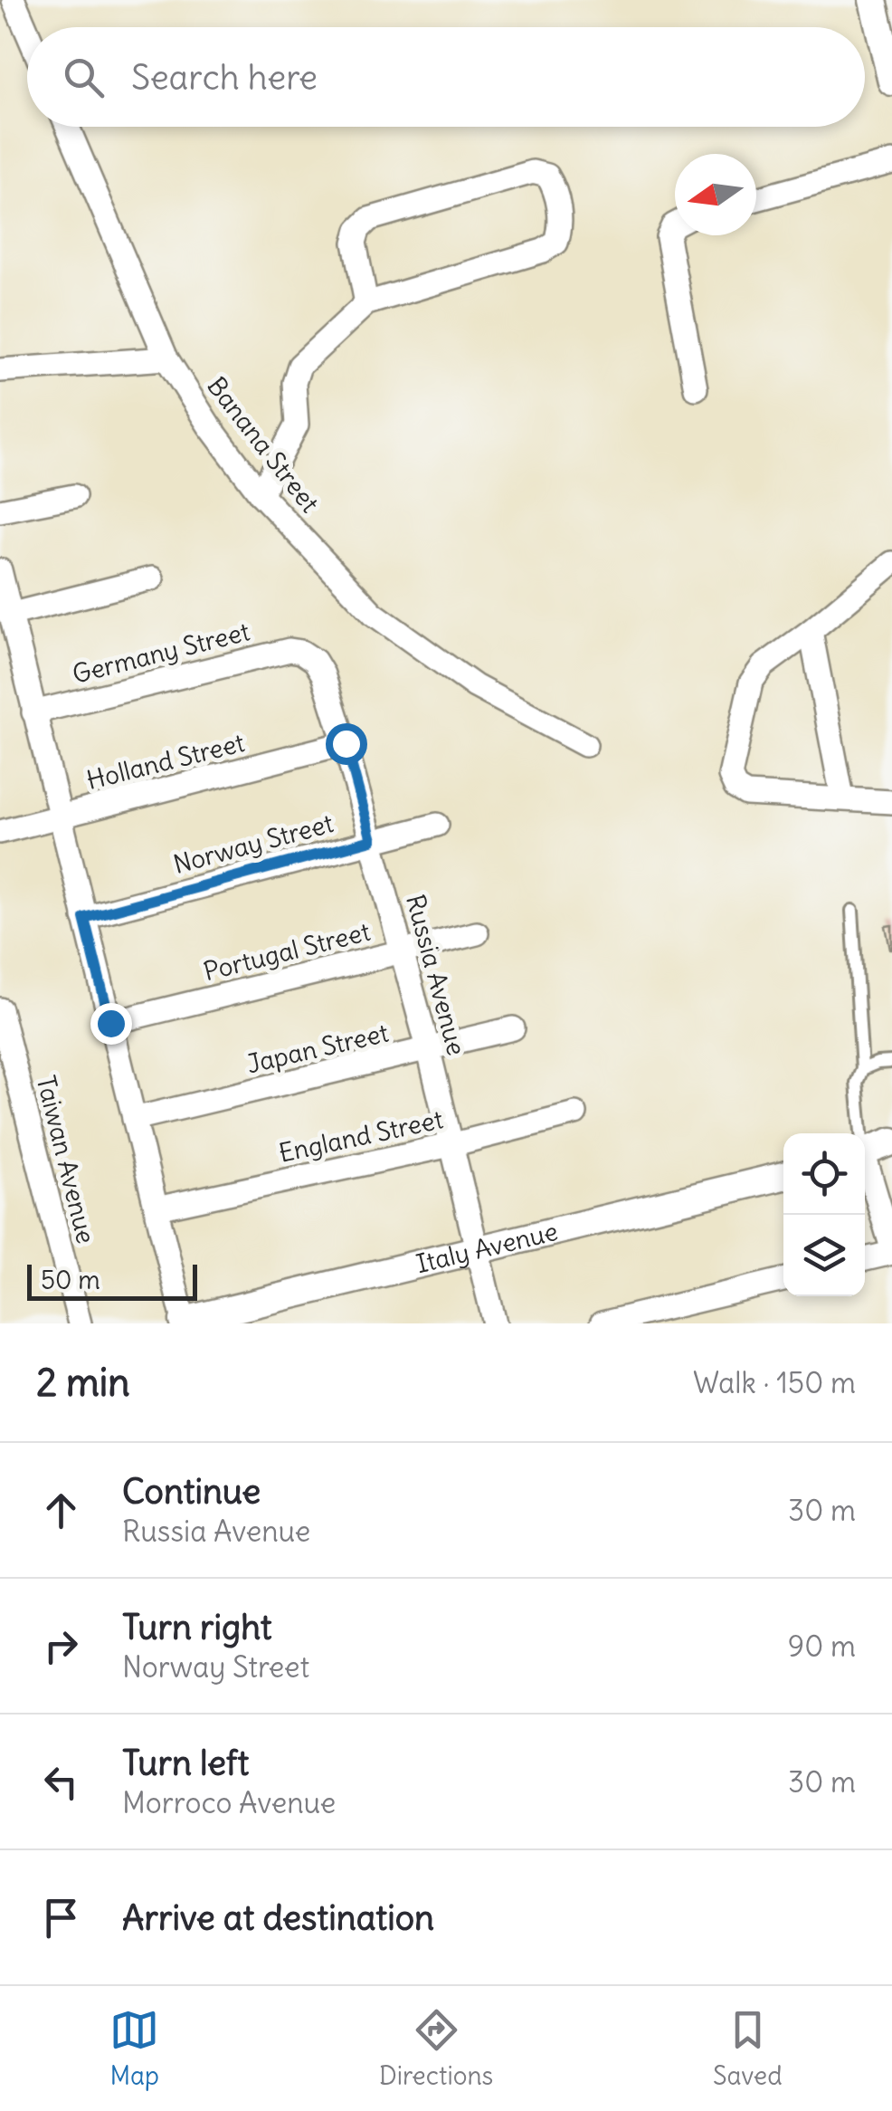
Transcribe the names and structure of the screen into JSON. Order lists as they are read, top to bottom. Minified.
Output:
{"streets":{"street":["Banana Street","Germany Street","Holland Street","Norway Street","Portugal Street","Russia Avenue","Japan Street","England Street","Taiwan Avenue","Italy Avenue"]},"crossings":[["Germany Street","Russia Avenue"],["Holland Street","Russia Avenue"],["Norway Street","Russia Avenue"],["Portugal Street","Russia Avenue"],["Russia Avenue","Japan Street"],["Russia Avenue","England Street"],["Russia Avenue","Italy Avenue"]],"scale_bar":"50 m","north":"left","page":{"search":"Search here","scale":"50 m","heading":["2 min","Walk · 150 m"],"list":[["Continue","Russia Avenue","30 m"],["Turn right","Norway Street","90 m"],["Turn left","Morroco Avenue","30 m"],"Arrive at destination"],"nav":["Map","Directions","Saved"]}}
